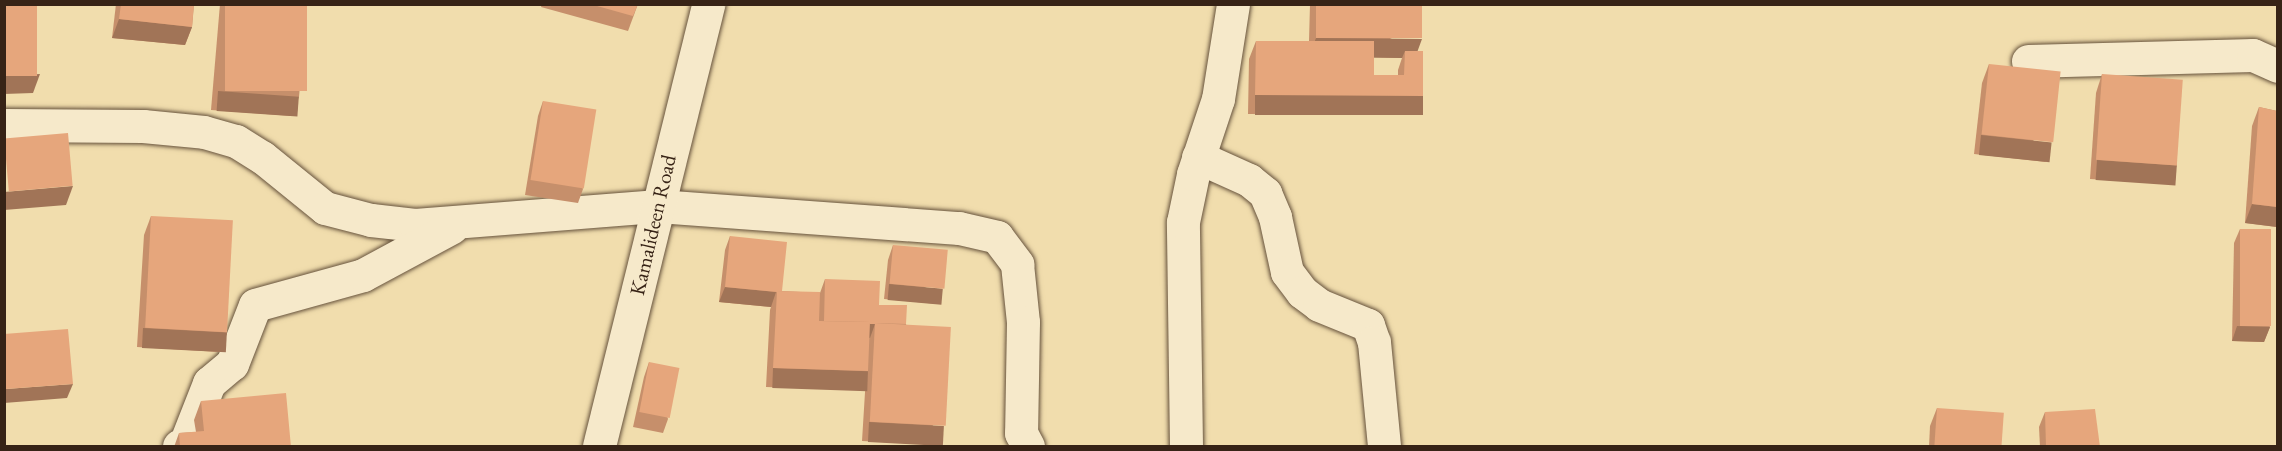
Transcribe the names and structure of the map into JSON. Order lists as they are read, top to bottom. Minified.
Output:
{"streets":{"street":["Kamalideen Road"]}}
